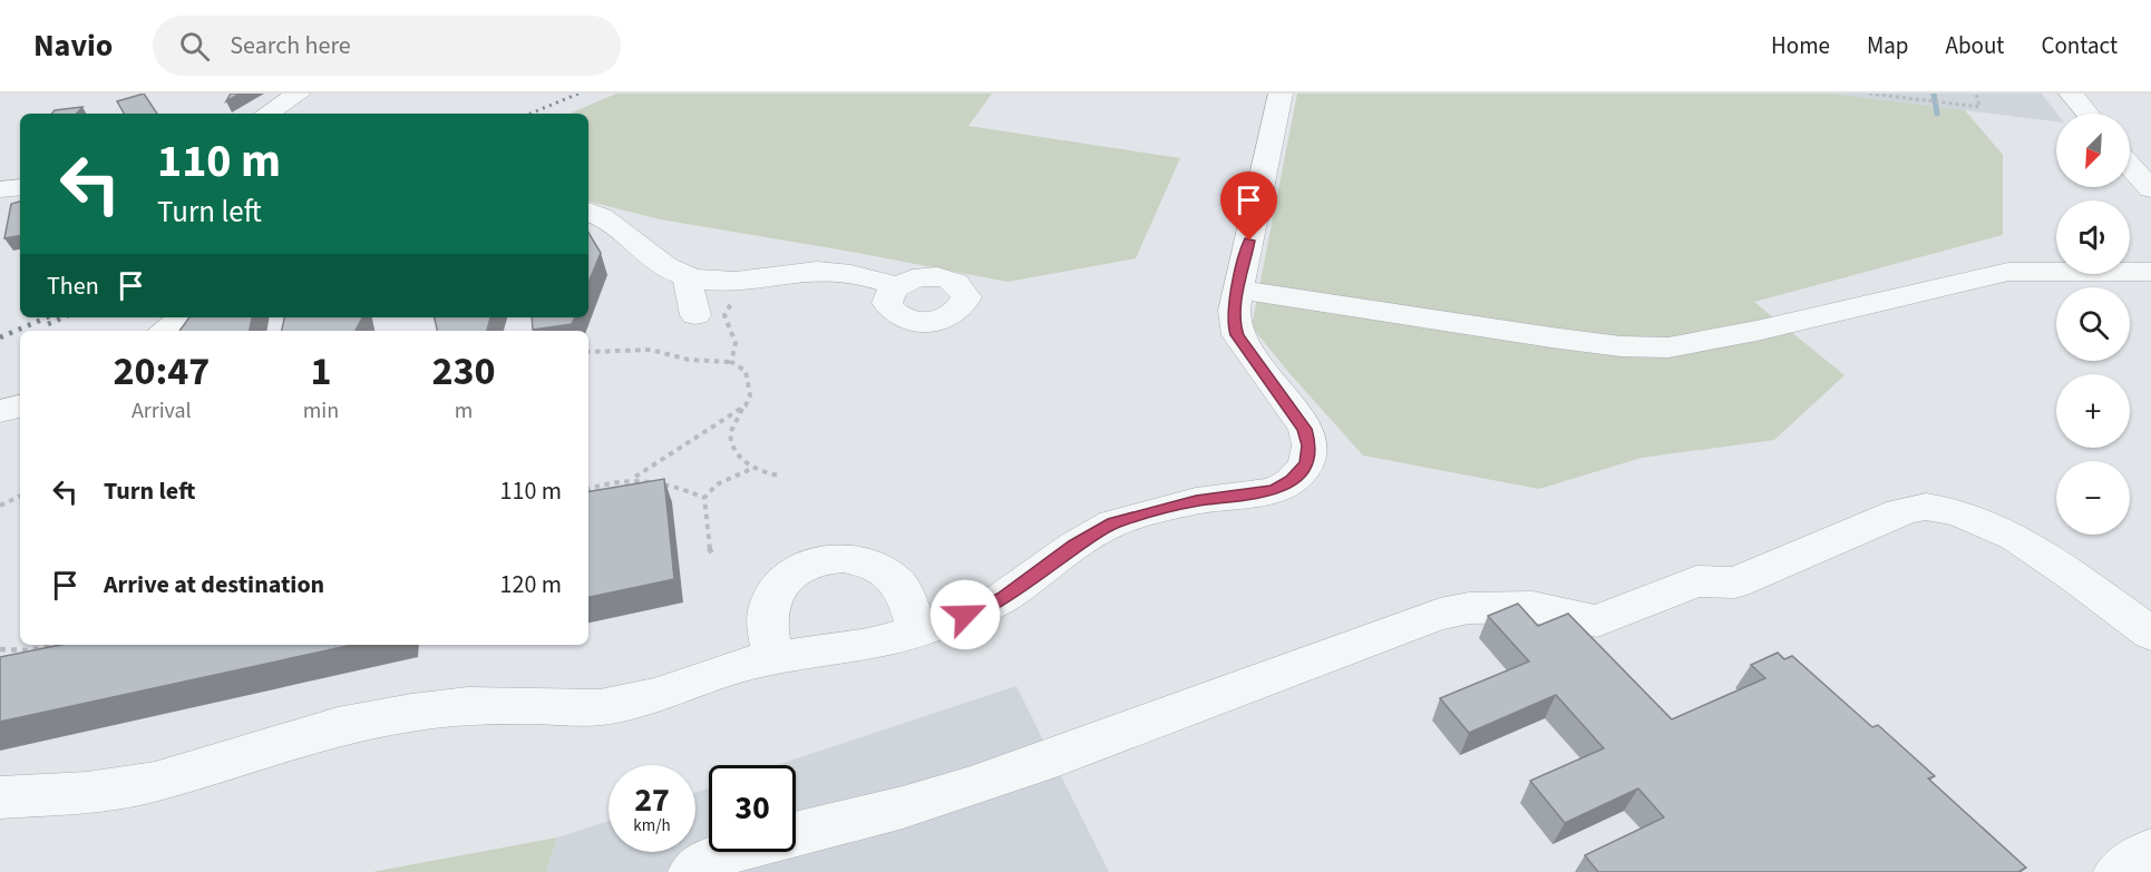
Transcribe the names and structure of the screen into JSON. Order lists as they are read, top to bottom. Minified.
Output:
{"north":"bottom left","page":{"header":"Navio","search":"Search here","nav":["Home","Map","About","Contact"],"map_buttons":["+","−"],"turn":["110 m","Turn left"],"then":"Then","eta":["20:47","Arrival","1","min","230","m"],"list":[{"name":"Turn left","value":"110 m"},{"name":"Arrive at destination","value":"120 m"}],"speed":"27 km/h","limit":"30"}}
